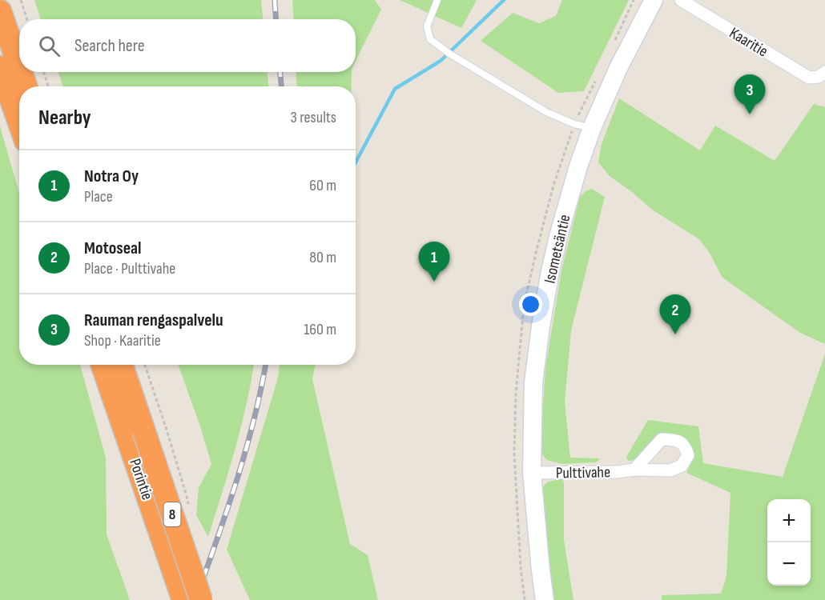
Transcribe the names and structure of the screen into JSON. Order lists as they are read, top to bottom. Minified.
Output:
{"streets":{"highway":["Porintie","8"],"main road":["Isometsäntie"],"street":["Kaaritie","Pulttivahe"]},"crossings":[["Isometsäntie","Pulttivahe"]],"page":{"search":"Search here","pins":["3","1","2"],"heading":["Nearby","3 results"],"list":[{"mark":"1","name":"Notra Oy","note":"Place","value":"60 m"},{"mark":"2","name":"Motoseal","note":"Place · Pulttivahe","value":"80 m"},{"mark":"3","name":"Rauman rengaspalvelu","note":"Shop · Kaaritie","value":"160 m"}],"map_buttons":["+","−"]}}
